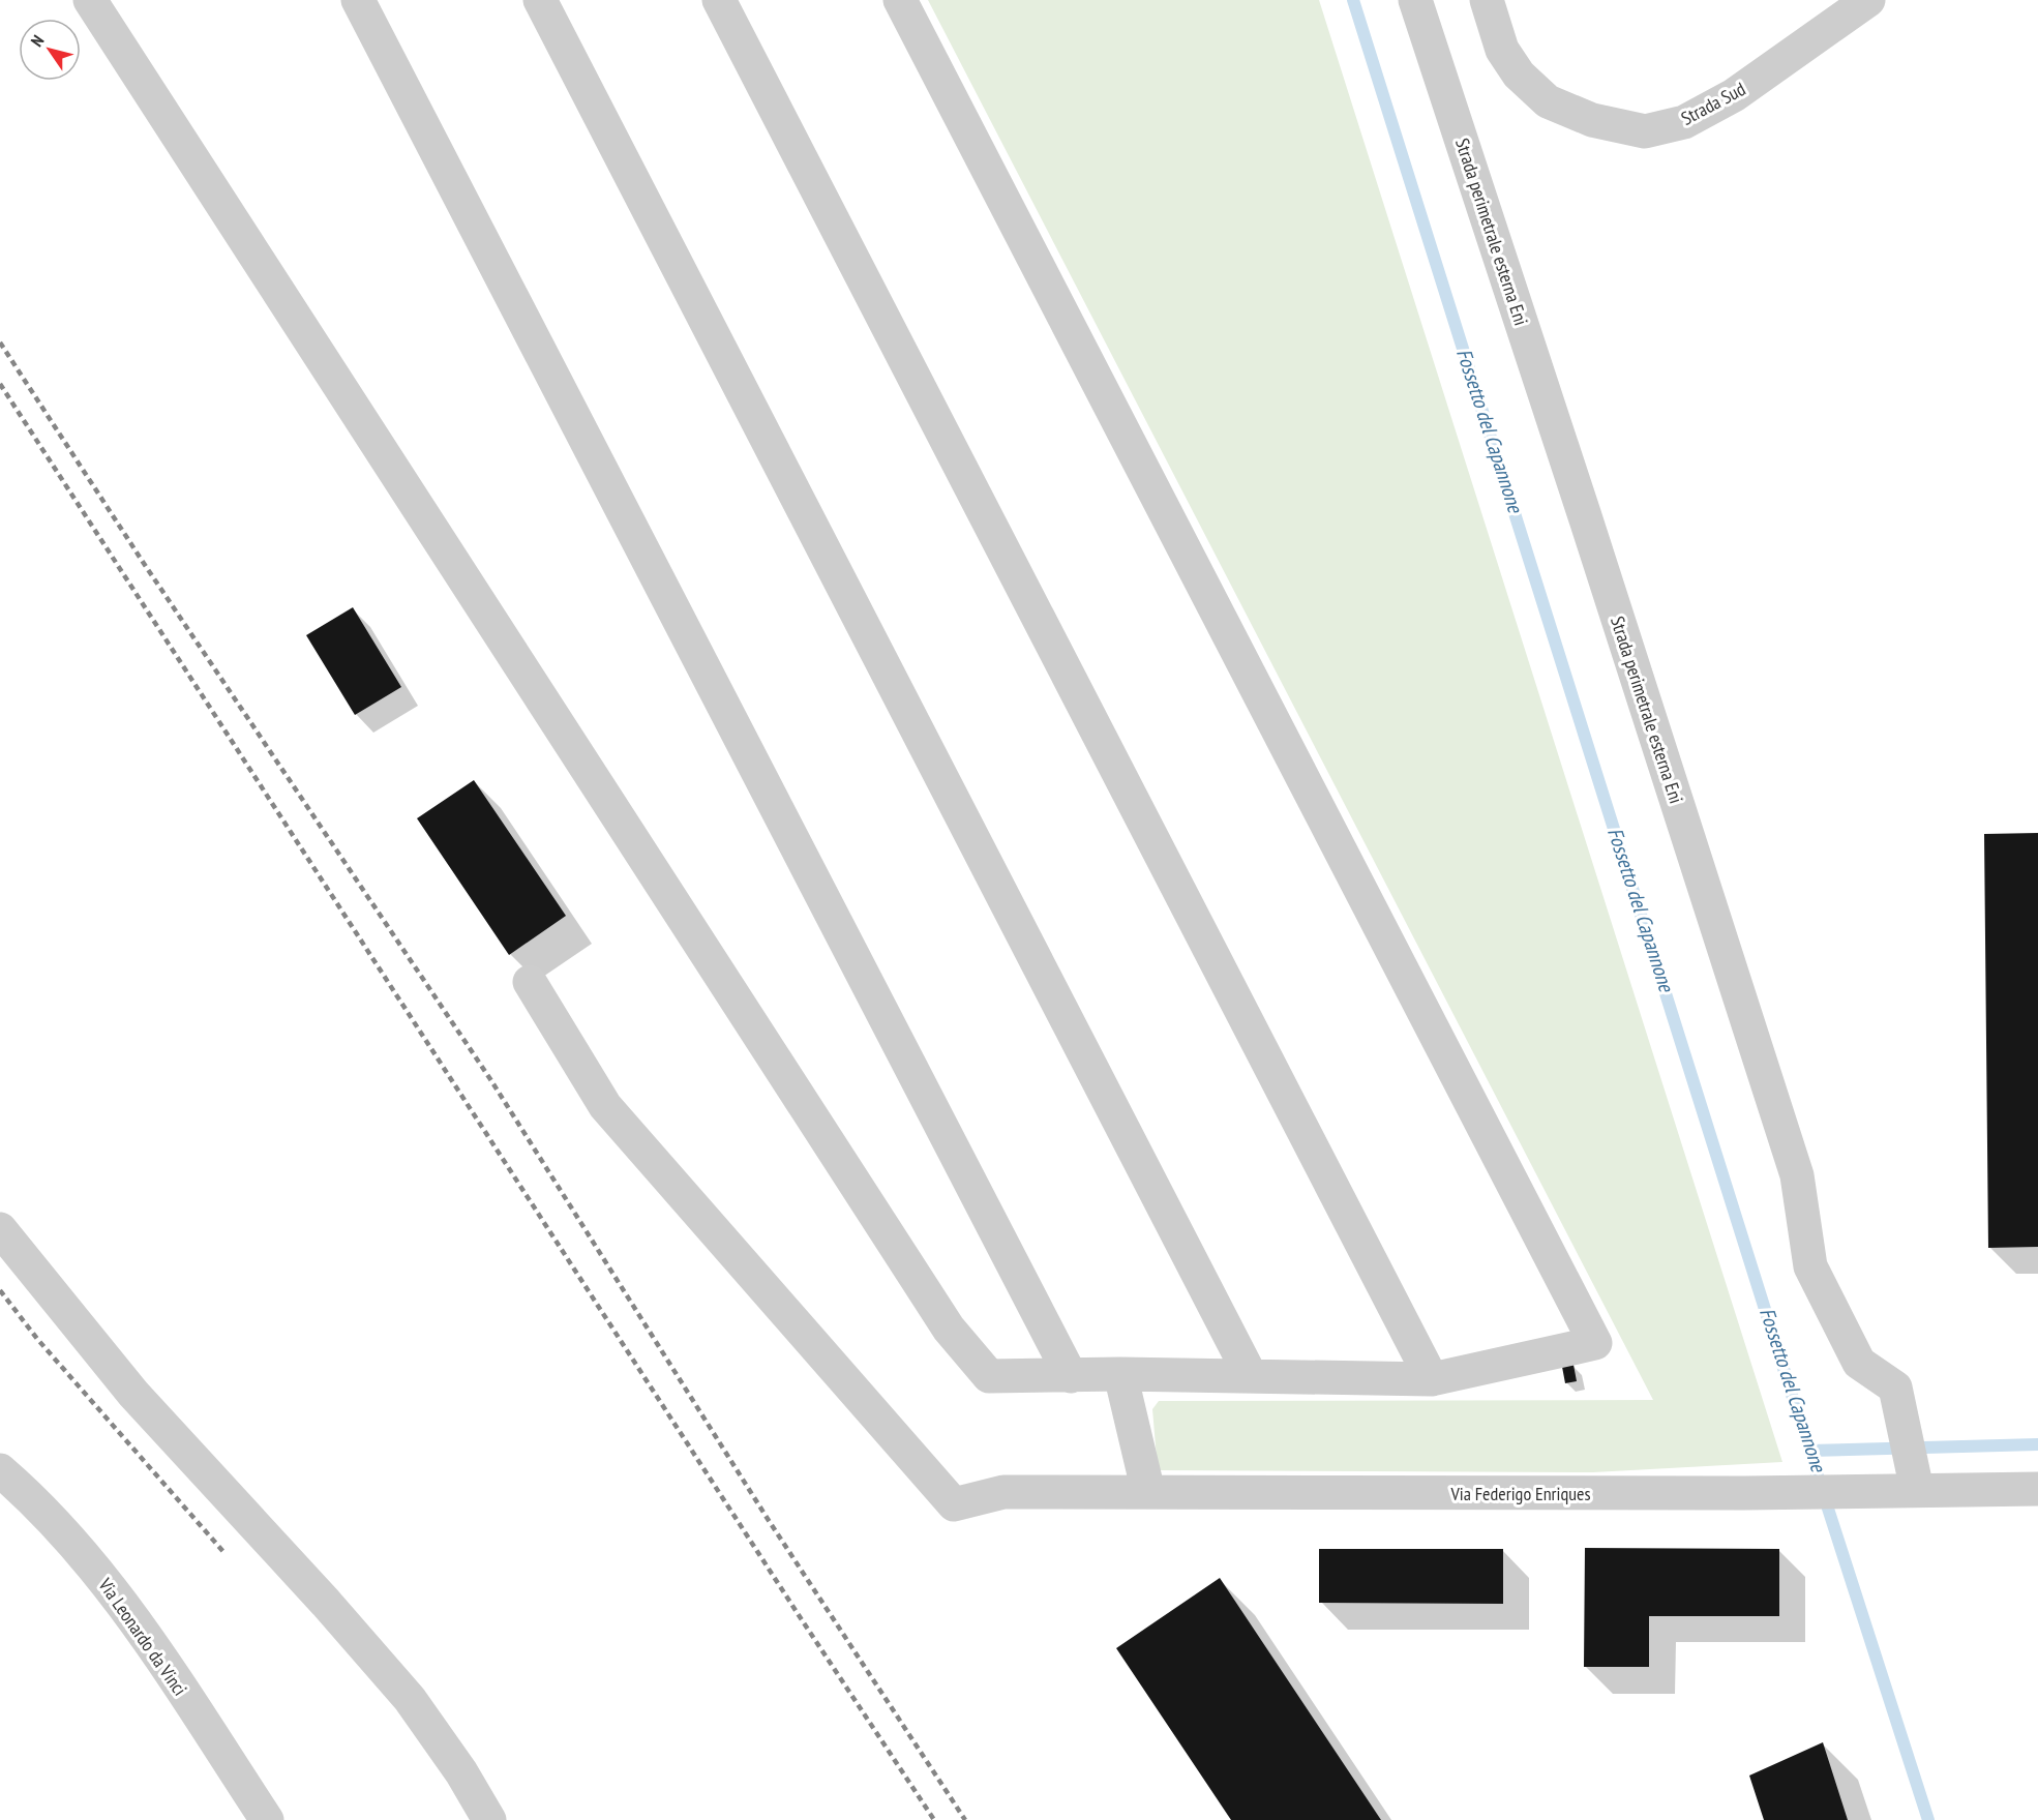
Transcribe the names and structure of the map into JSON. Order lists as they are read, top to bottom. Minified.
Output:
{"streets":{"street":["Strada Sud","Strada perimetrale esterna Eni","Via Federigo Enriques","Via Leonardo da Vinci"]},"crossings":[["Strada perimetrale esterna Eni","Via Federigo Enriques"]],"water":["Fossetto del Capannone"],"north":"top left"}
